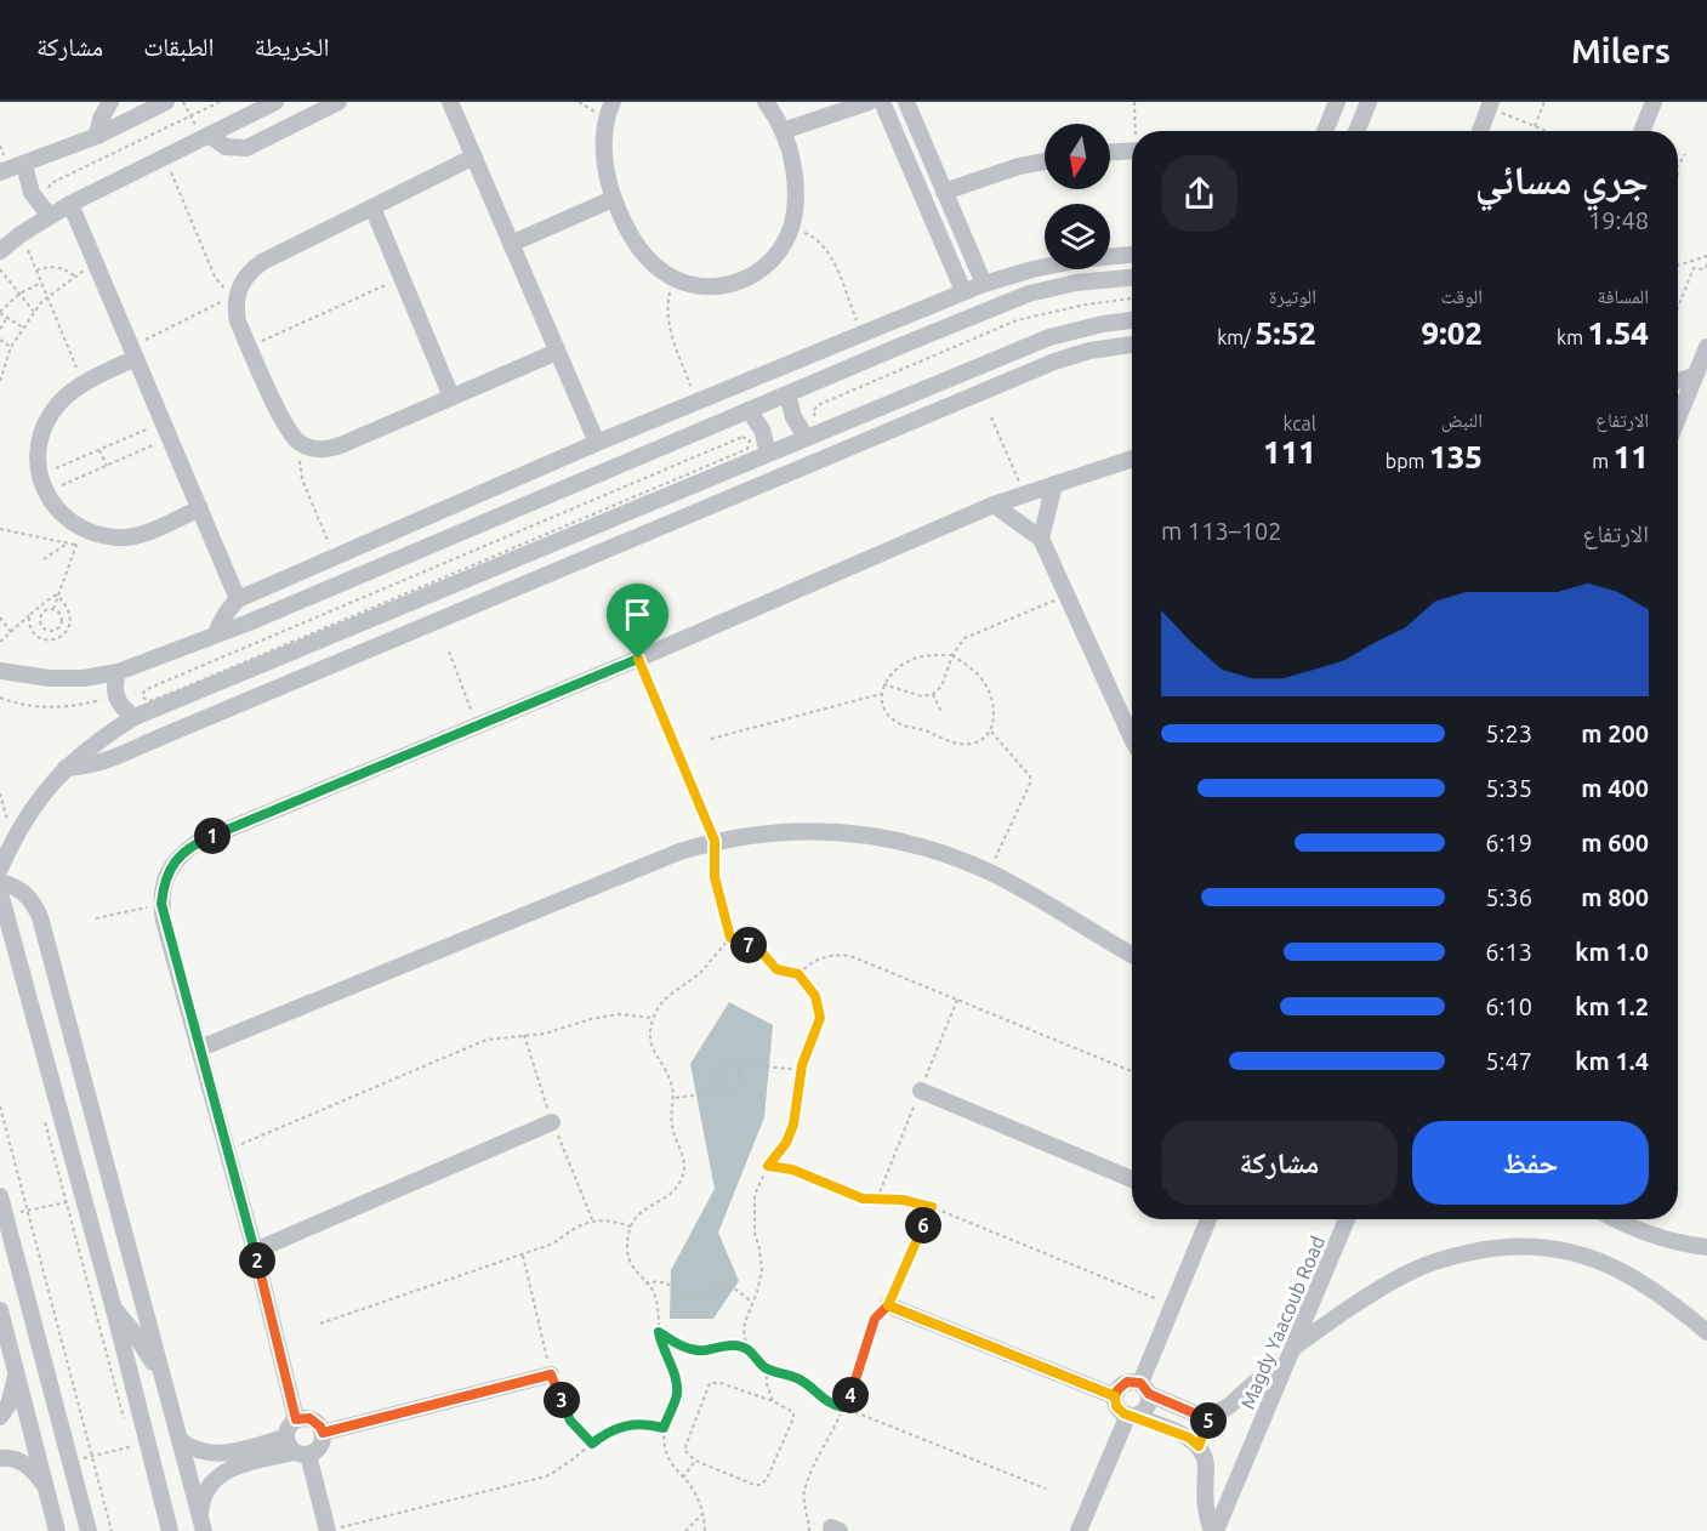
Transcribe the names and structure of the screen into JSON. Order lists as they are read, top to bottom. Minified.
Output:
{"streets":{"street":["Magdy Yaacoub Road"]},"north":"bottom","page":{"header":"Milers","nav":["الخريطة","الطبقات","مشاركة"],"heading":["جري مسائي","19:48"],"stats":[["المسافة","1.54 km"],["الوقت","9:02"],["الوتيرة","5:52 /km"],["الارتفاع","11 m"],["النبض","135 bpm"],["kcal","111"]],"chart":["الارتفاع","102–113 m"],"list":[{"name":"200 m","note":"5:23"},{"name":"400 m","note":"5:35"},{"name":"600 m","note":"6:19"},{"name":"800 m","note":"5:36"},{"name":"1.0 km","note":"6:13"},{"name":"1.2 km","note":"6:10"},{"name":"1.4 km","note":"5:47"}],"pins":["1","7","6","2","4","3","5"],"buttons":["حفظ","مشاركة"]}}
